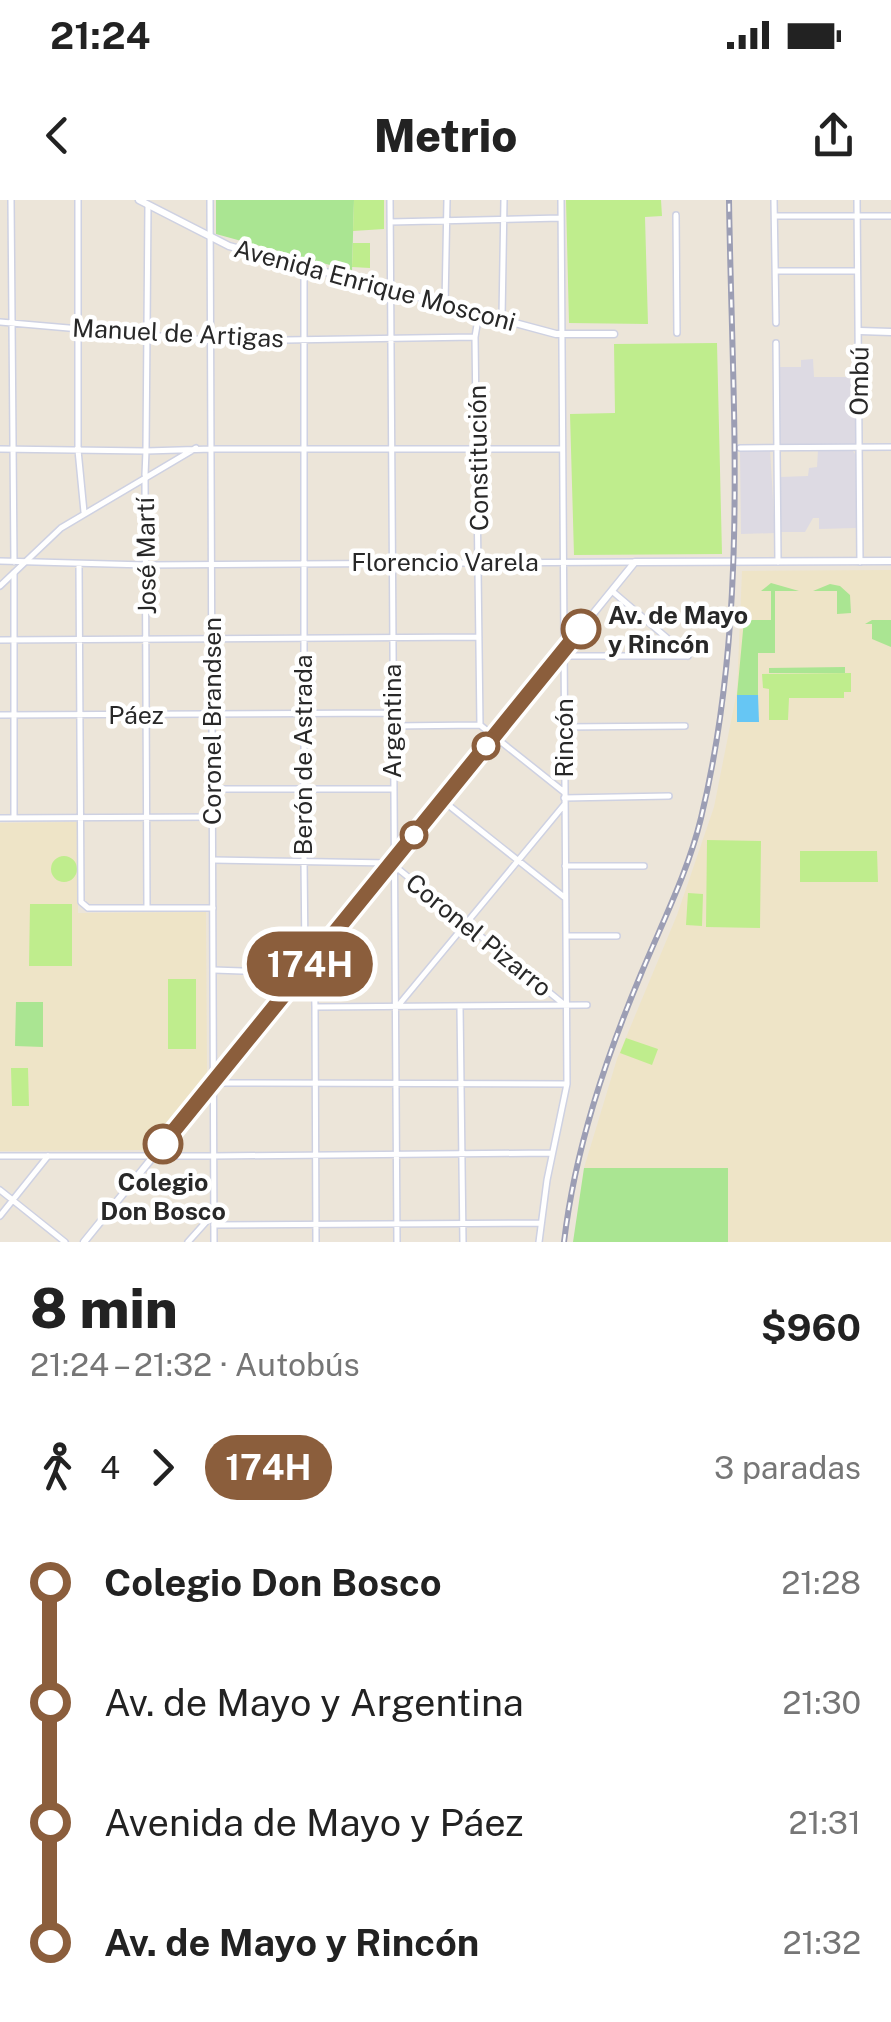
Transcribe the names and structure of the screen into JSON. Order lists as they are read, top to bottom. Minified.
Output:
{"streets":{"main road":["Avenida Enrique Mosconi","Florencio Varela"],"street":["Manuel de Artigas","Ombú","Constitución","José Martí","Páez","Coronel Brandsen","Argentina","Rincón","Berón de Astrada","Coronel Pizarro"]},"crossings":[["Avenida Enrique Mosconi","Constitución"],["Avenida Enrique Mosconi","José Martí"],["Avenida Enrique Mosconi","Coronel Brandsen"],["Avenida Enrique Mosconi","Argentina"],["Avenida Enrique Mosconi","Rincón"],["Avenida Enrique Mosconi","Berón de Astrada"],["Manuel de Artigas","Constitución"],["Manuel de Artigas","José Martí"],["Manuel de Artigas","Coronel Brandsen"],["Manuel de Artigas","Argentina"],["Manuel de Artigas","Berón de Astrada"],["Ombú","Florencio Varela"],["Constitución","Florencio Varela"],["José Martí","Florencio Varela"],["José Martí","Páez"],["Florencio Varela","Coronel Brandsen"],["Florencio Varela","Argentina"],["Florencio Varela","Rincón"],["Florencio Varela","Berón de Astrada"],["Páez","Coronel Brandsen"],["Páez","Argentina"],["Páez","Berón de Astrada"],["Coronel Brandsen","Coronel Pizarro"],["Argentina","Coronel Pizarro"],["Rincón","Coronel Pizarro"],["Berón de Astrada","Coronel Pizarro"]],"places":["Av. de Mayo y Rincón","Colegio Don Bosco"],"lines":["bus line 174H"],"page":{"status":"21:24","header":"Metrio","on_map":"174H","heading":["8 min","21:24 – 21:32 · Autobús","$960"],"legs":["4","174H","3 paradas"],"list":[{"name":"Colegio Don Bosco","value":"21:28"},{"name":"Av. de Mayo y Argentina","value":"21:30"},{"name":"Avenida de Mayo y Páez","value":"21:31"},{"name":"Av. de Mayo y Rincón","value":"21:32"}]}}
